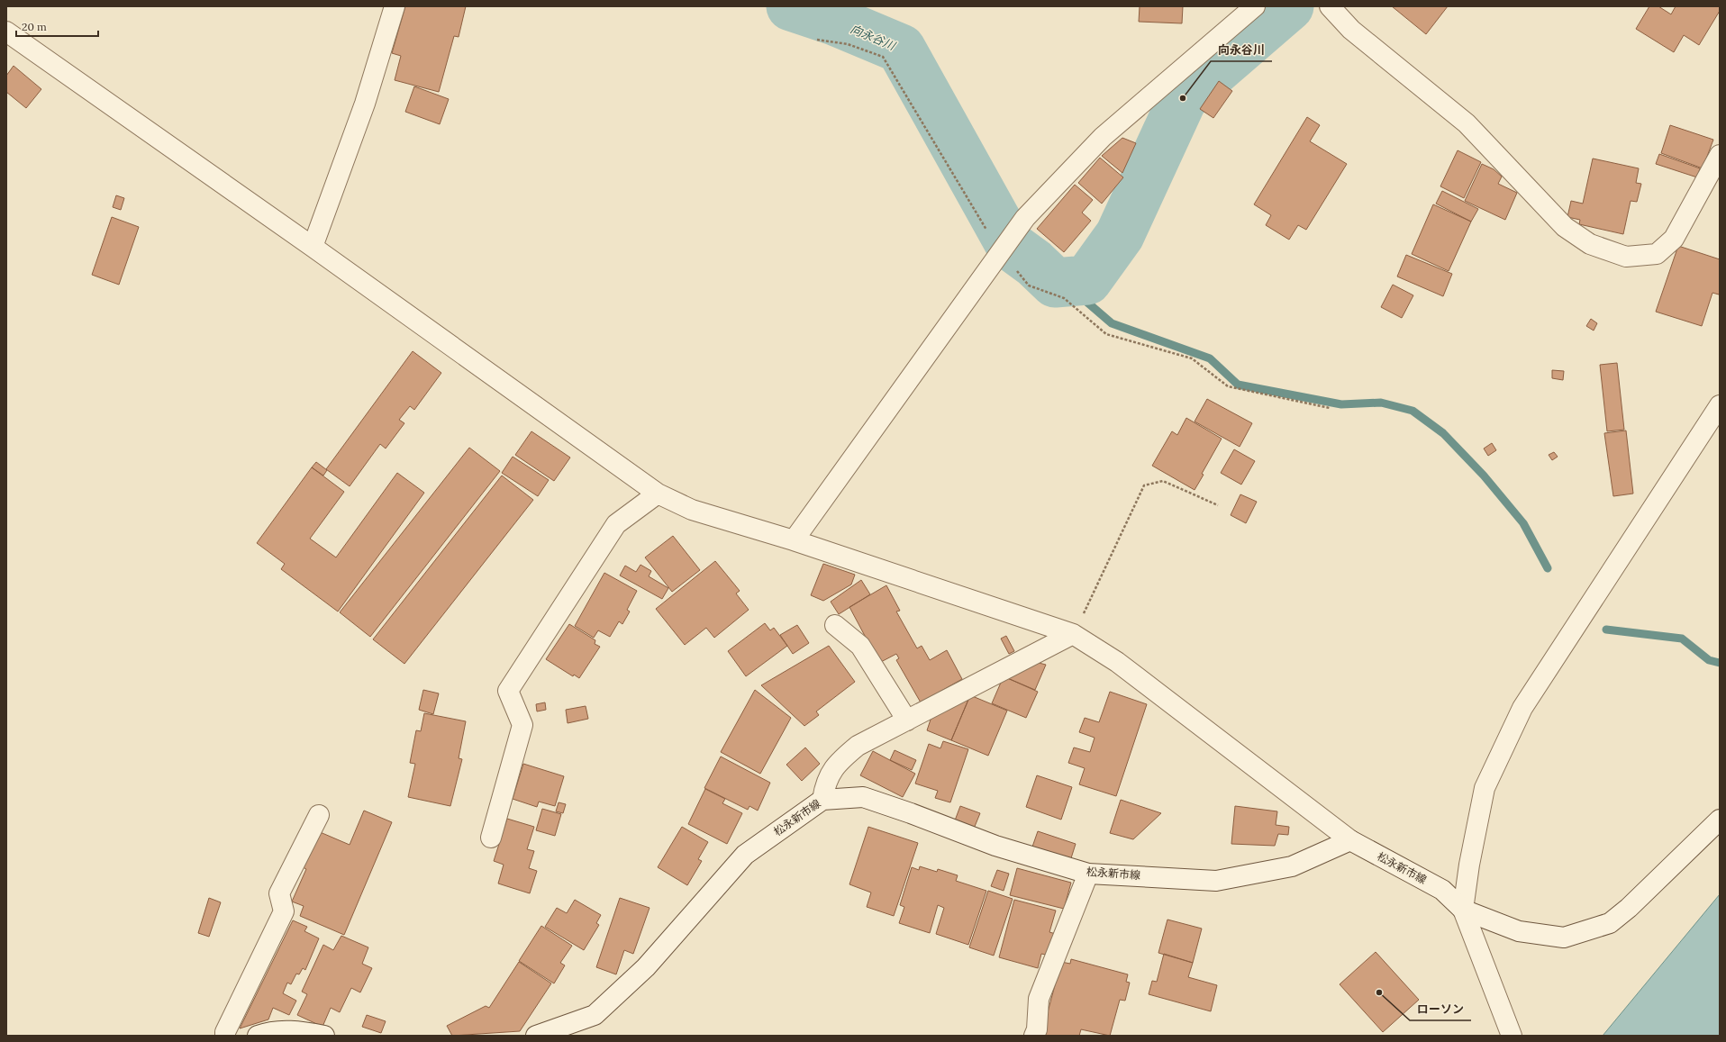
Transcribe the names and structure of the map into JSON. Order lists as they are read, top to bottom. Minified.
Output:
{"streets":{"street":["松永新市線"]},"water":["向永谷川"],"places":["向永谷川","ローソン"],"scale_bar":"20 m"}
